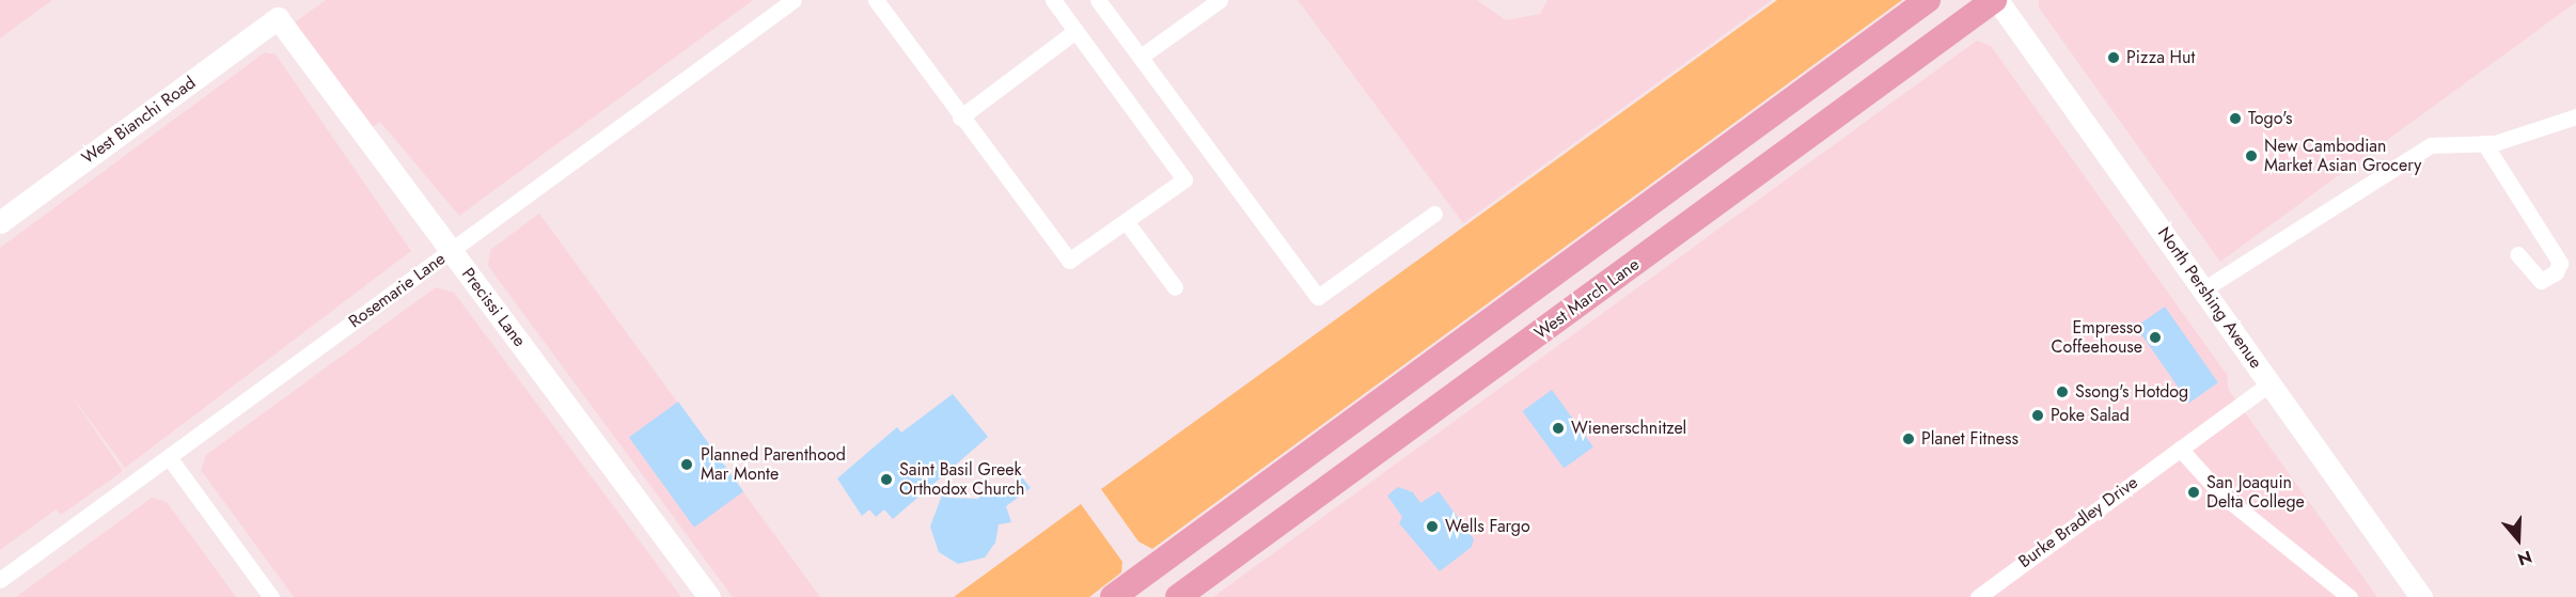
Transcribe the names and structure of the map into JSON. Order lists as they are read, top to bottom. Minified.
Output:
{"streets":{"main road":["West March Lane"],"street":["West Bianchi Road","Rosemarie Lane","North Pershing Avenue","Precissi Lane","Burke Bradley Drive"]},"crossings":[["West Bianchi Road","Precissi Lane"],["Rosemarie Lane","Precissi Lane"],["North Pershing Avenue","West March Lane"],["North Pershing Avenue","Burke Bradley Drive"]],"places":["Pizza Hut","Togo's","New Cambodian Market Asian Grocery","Empresso Coffeehouse","Ssong's Hotdog","Poke Salad","Wienerschnitzel","Planet Fitness","Planned Parenthood Mar Monte","Saint Basil Greek Orthodox Church","San Joaquin Delta College","Wells Fargo"],"north":"bottom"}
